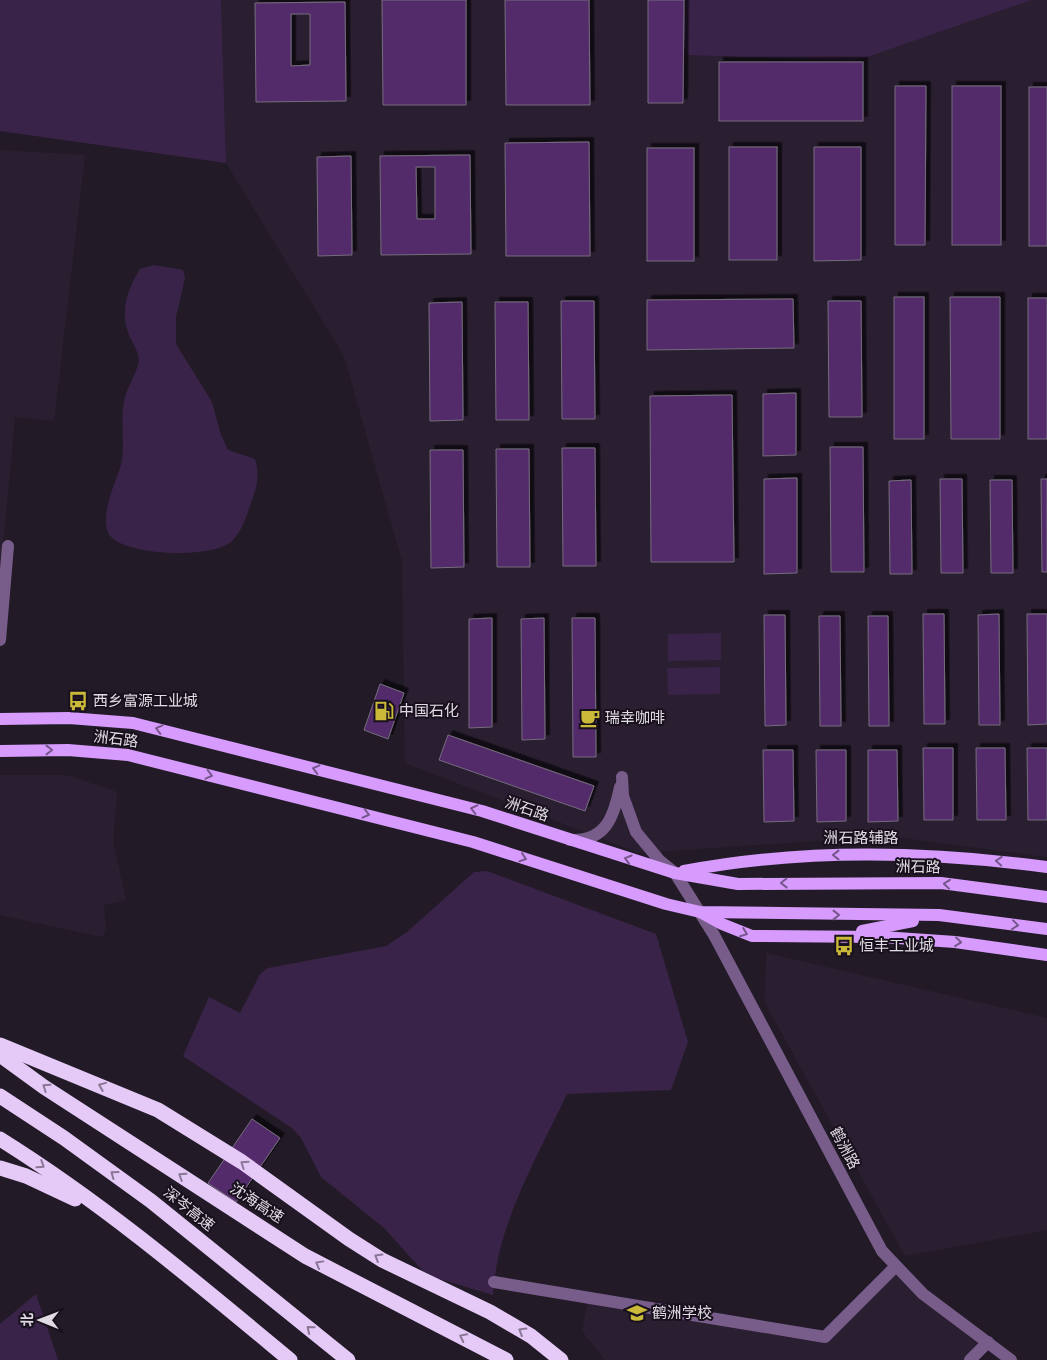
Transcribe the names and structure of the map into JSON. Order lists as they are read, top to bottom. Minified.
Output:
{"streets":{"highway":["沈海高速","深岑高速"],"main road":["洲石路","洲石路辅路"],"street":["鹤洲路"]},"crossings":[["洲石路","洲石路辅路"],["洲石路","鹤洲路"],["洲石路辅路","鹤洲路"]],"places":{"bus stop":["西乡富源工业城","恒丰工业城"],"fuel station":["中国石化"],"cafe":["瑞幸咖啡"],"school or university":["鹤洲学校"]},"north":"left"}
